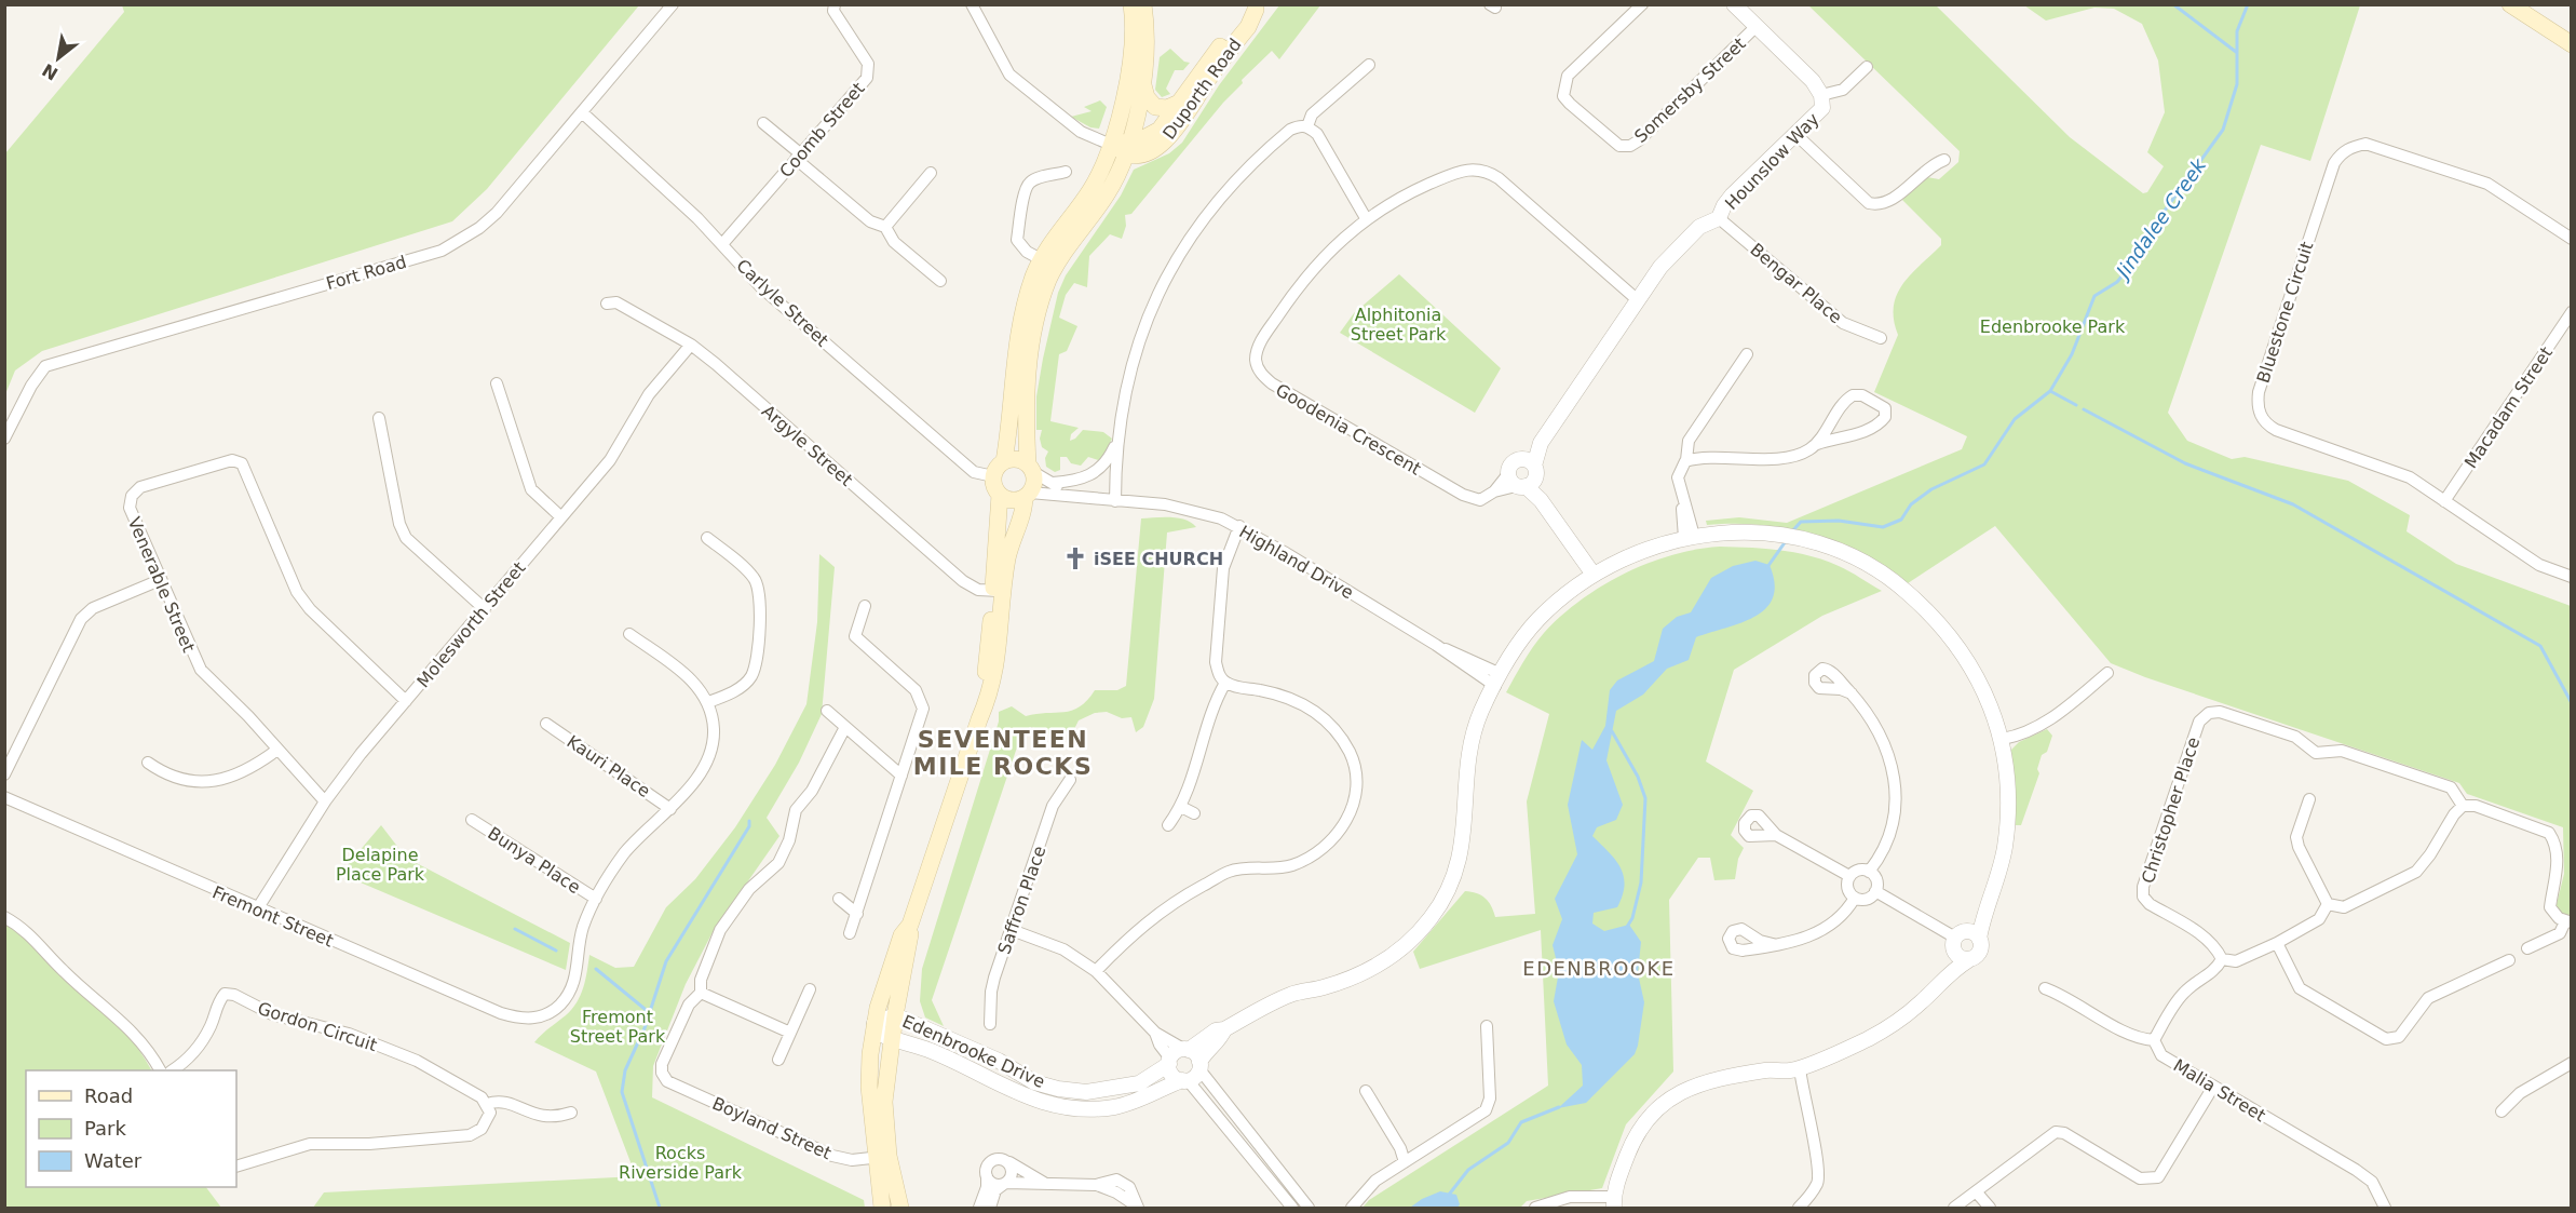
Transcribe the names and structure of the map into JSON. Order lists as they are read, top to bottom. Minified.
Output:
{"streets":{"main road":["Duporth Road"],"street":["Somersby Street","Coomb Street","Hounslow Way","Fort Road","Bengar Place","Carlyle Street","Bluestone Circuit","Macadam Street","Goodenia Crescent","Argyle Street","Highland Drive","Venerable Street","Molesworth Street","Kauri Place","Christopher Place","Bunya Place","Saffron Place","Fremont Street","Gordon Circuit","Edenbrooke Drive","Malia Street","Boyland Street"]},"crossings":[["Somersby Street","Hounslow Way"],["Coomb Street","Carlyle Street"],["Hounslow Way","Bengar Place"],["Hounslow Way","Goodenia Crescent"],["Fort Road","Carlyle Street"],["Carlyle Street","Highland Drive"],["Bluestone Circuit","Macadam Street"],["Argyle Street","Molesworth Street"],["Venerable Street","Molesworth Street"],["Molesworth Street","Fremont Street"],["Bunya Place","Fremont Street"]],"districts":["SEVENTEEN MILE ROCKS","EDENBROOKE"],"water":["Jindalee Creek"],"parks":["Alphitonia Street Park","Edenbrooke Park","Delapine Place Park","Fremont Street Park","Rocks Riverside Park"],"places":{"church":["iSEE CHURCH"]},"legend":["Road","Park","Water"],"north":"bottom left"}
